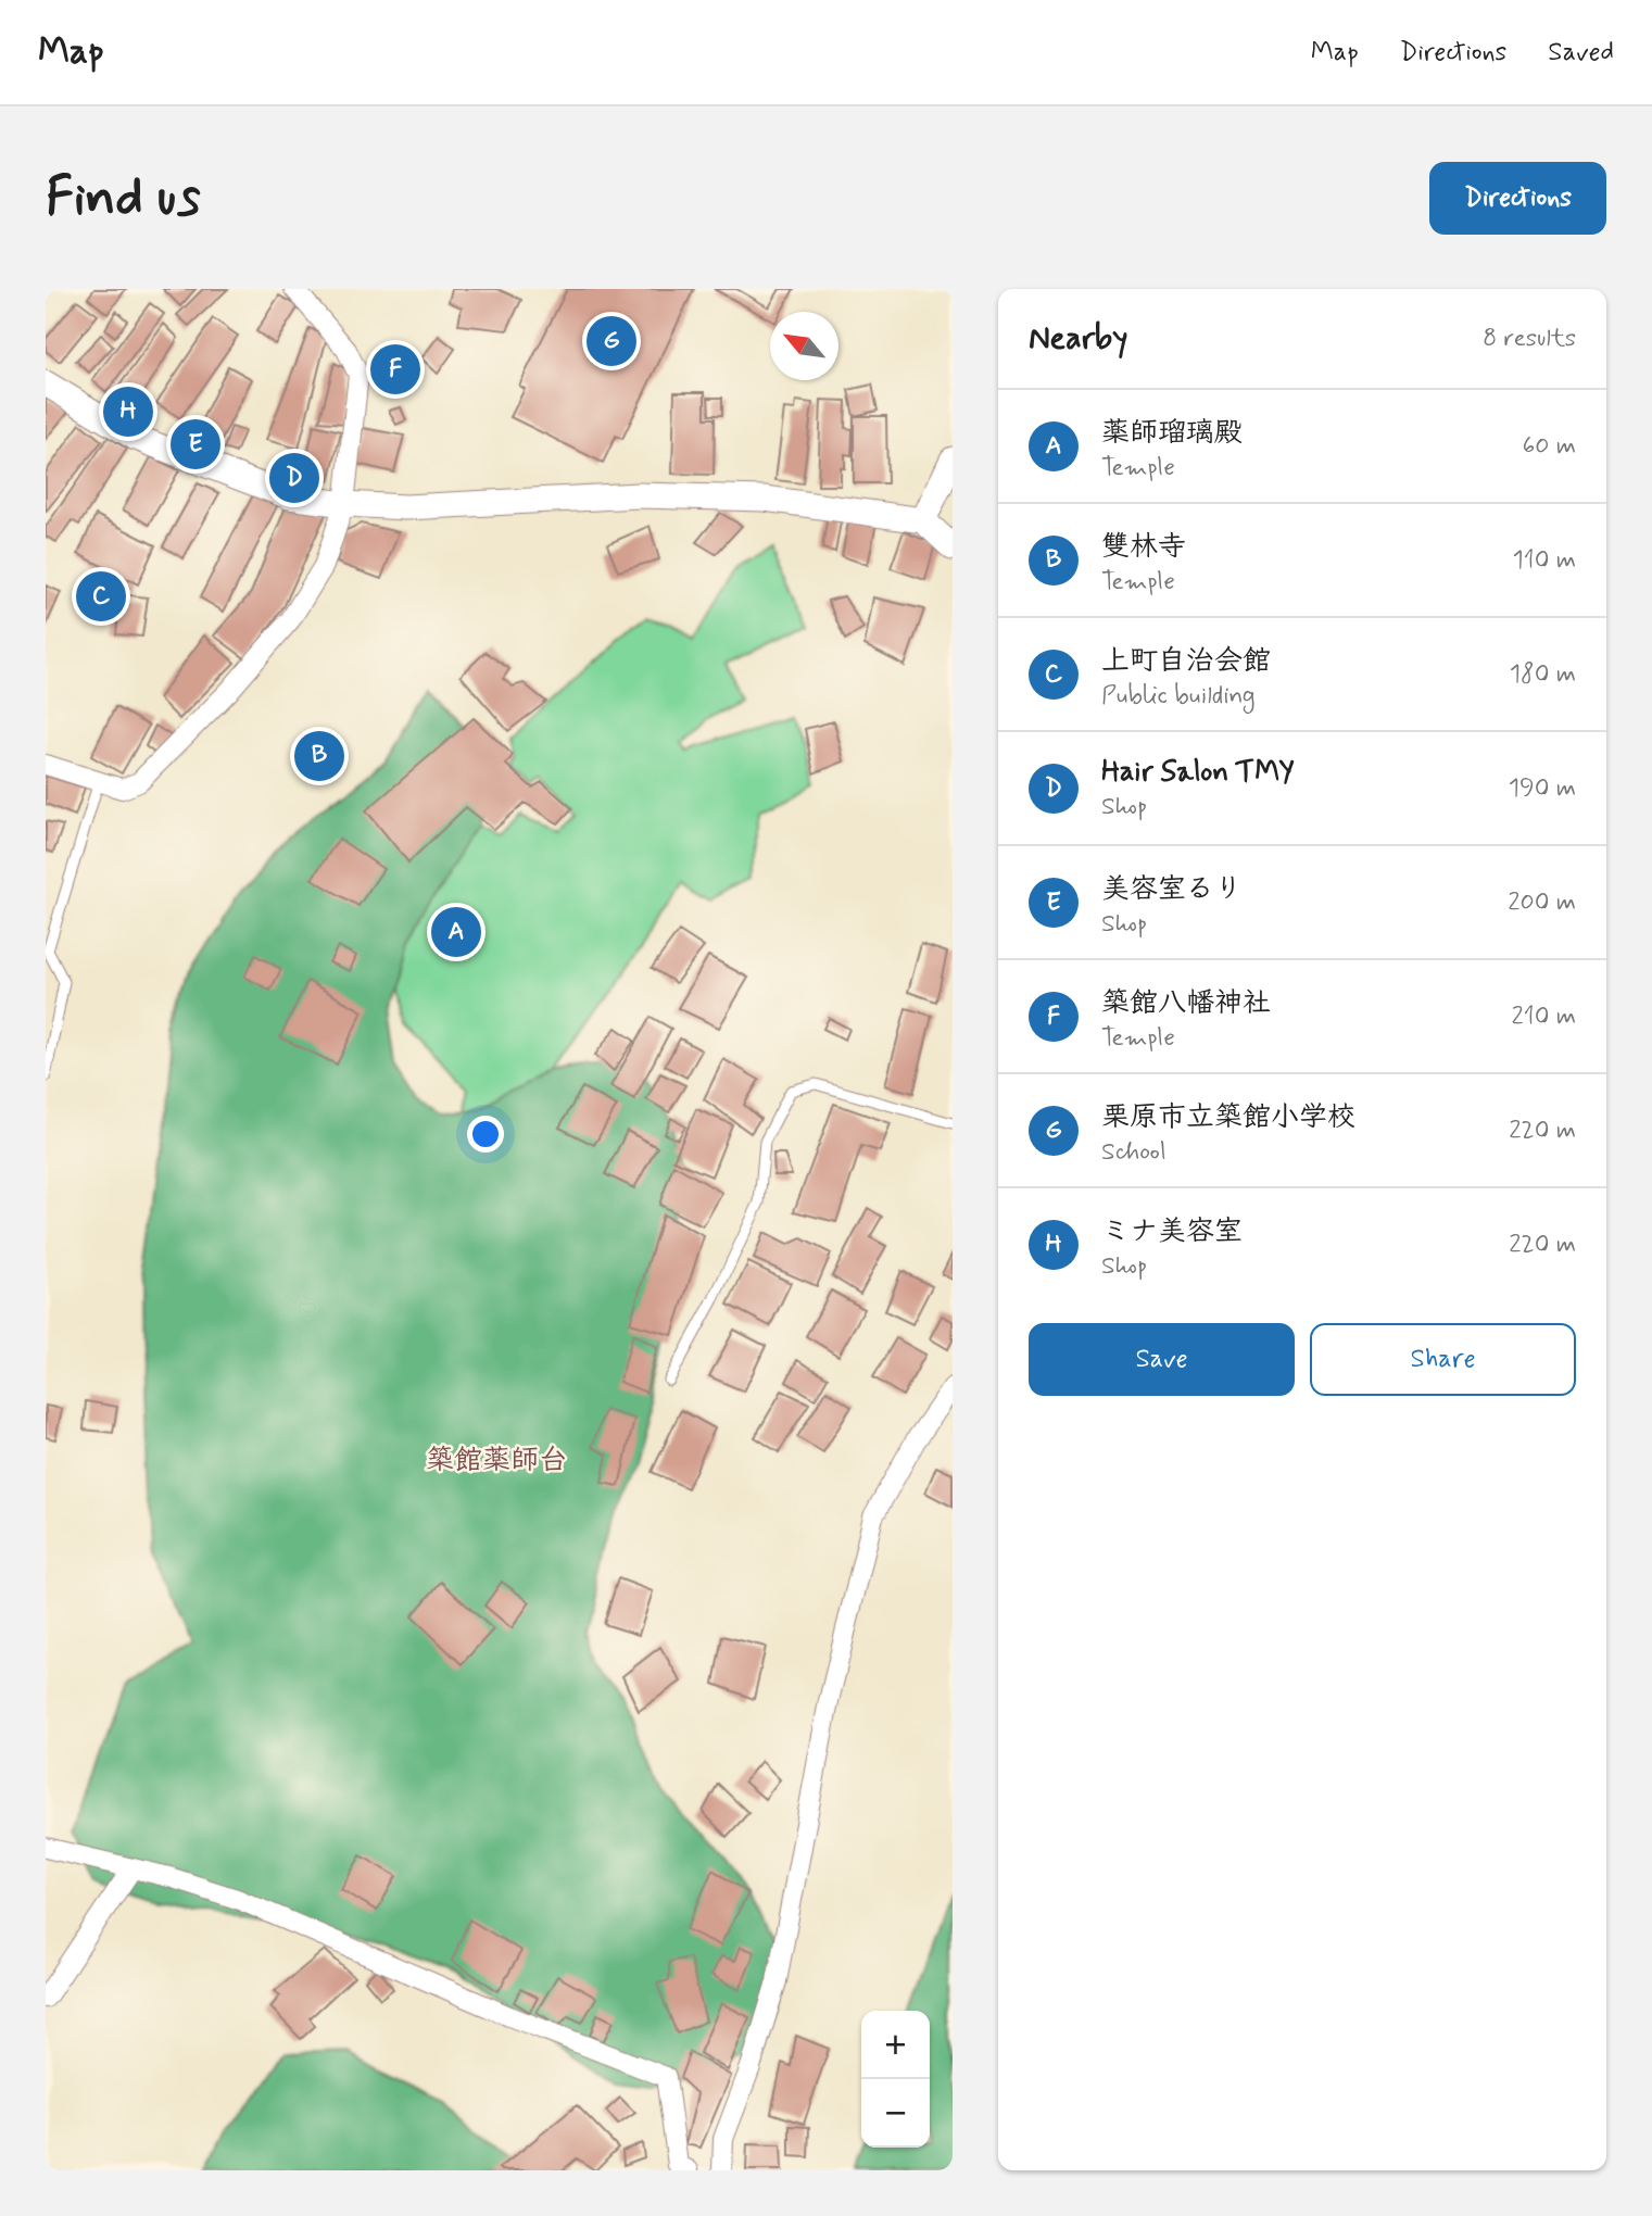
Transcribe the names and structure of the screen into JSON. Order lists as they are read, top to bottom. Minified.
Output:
{"districts":["築館薬師台"],"north":"top left","page":{"header":"Map","nav":["Map","Directions","Saved"],"buttons":["Directions",["Save","Share"]],"title":"Find us","heading":["Nearby","8 results"],"pins":["G","F","H","E","D","C","B","A"],"list":[{"mark":"A","name":"薬師瑠璃殿","note":"Temple","value":"60 m"},{"mark":"B","name":"雙林寺","note":"Temple","value":"110 m"},{"mark":"C","name":"上町自治会館","note":"Public building","value":"180 m"},{"mark":"D","name":"Hair Salon TMY","note":"Shop","value":"190 m"},{"mark":"E","name":"美容室るり","note":"Shop","value":"200 m"},{"mark":"F","name":"築館八幡神社","note":"Temple","value":"210 m"},{"mark":"G","name":"栗原市立築館小学校","note":"School","value":"220 m"},{"mark":"H","name":"ミナ美容室","note":"Shop","value":"220 m"}],"map_buttons":["+","−"]}}
